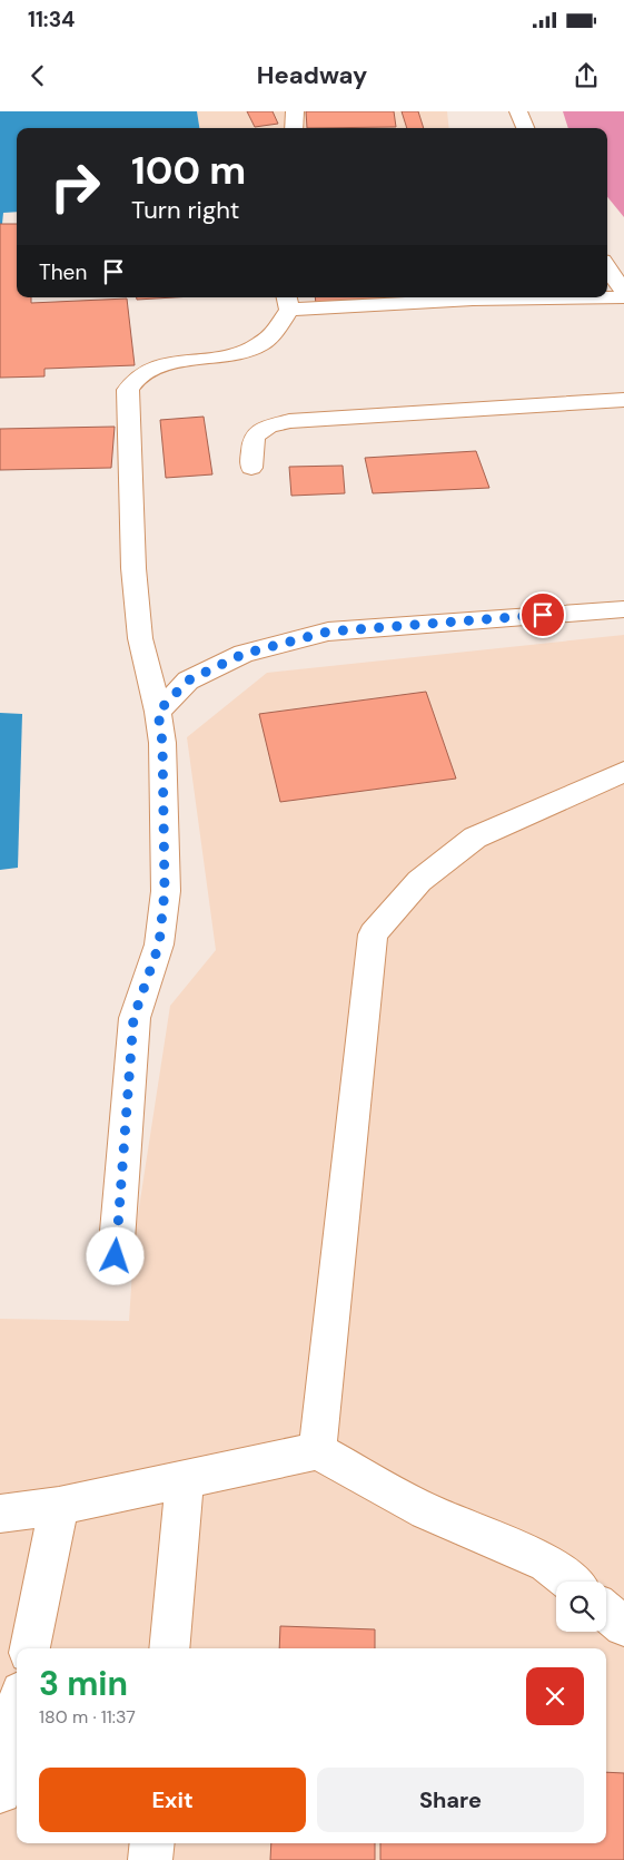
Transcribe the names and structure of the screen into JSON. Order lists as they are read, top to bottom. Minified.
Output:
{"page":{"status":"11:34","header":"Headway","turn":["100 m","Turn right"],"then":"Then","heading":["3 min","180 m · 11:37"],"buttons":["Exit","Share"]}}
